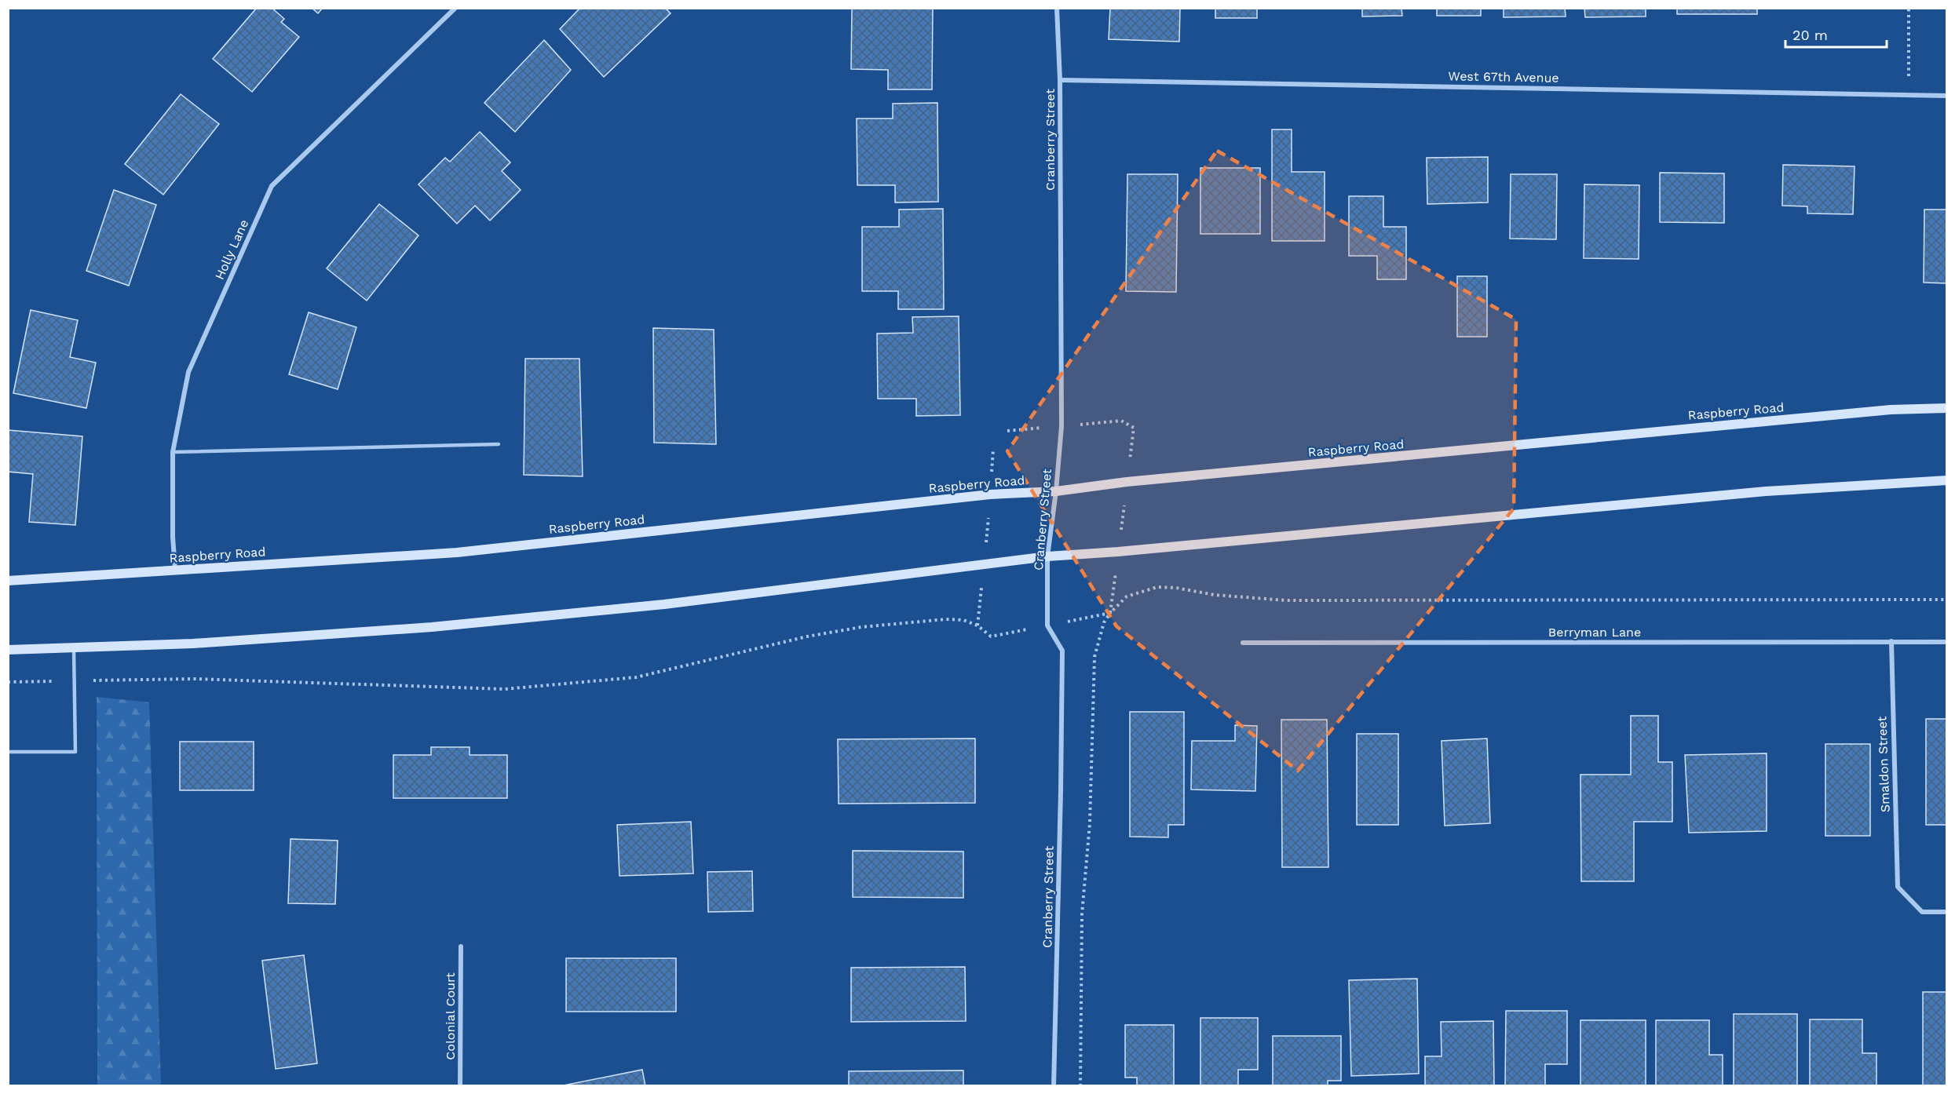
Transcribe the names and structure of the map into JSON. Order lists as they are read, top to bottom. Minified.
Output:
{"streets":{"main road":["Raspberry Road"],"street":["West 67th Avenue","Cranberry Street","Holly Lane","Berryman Lane","Smaldon Street","Colonial Court"]},"crossings":[["West 67th Avenue","Cranberry Street"],["Cranberry Street","Raspberry Road"],["Holly Lane","Raspberry Road"],["Berryman Lane","Smaldon Street"]],"scale_bar":"20 m"}
